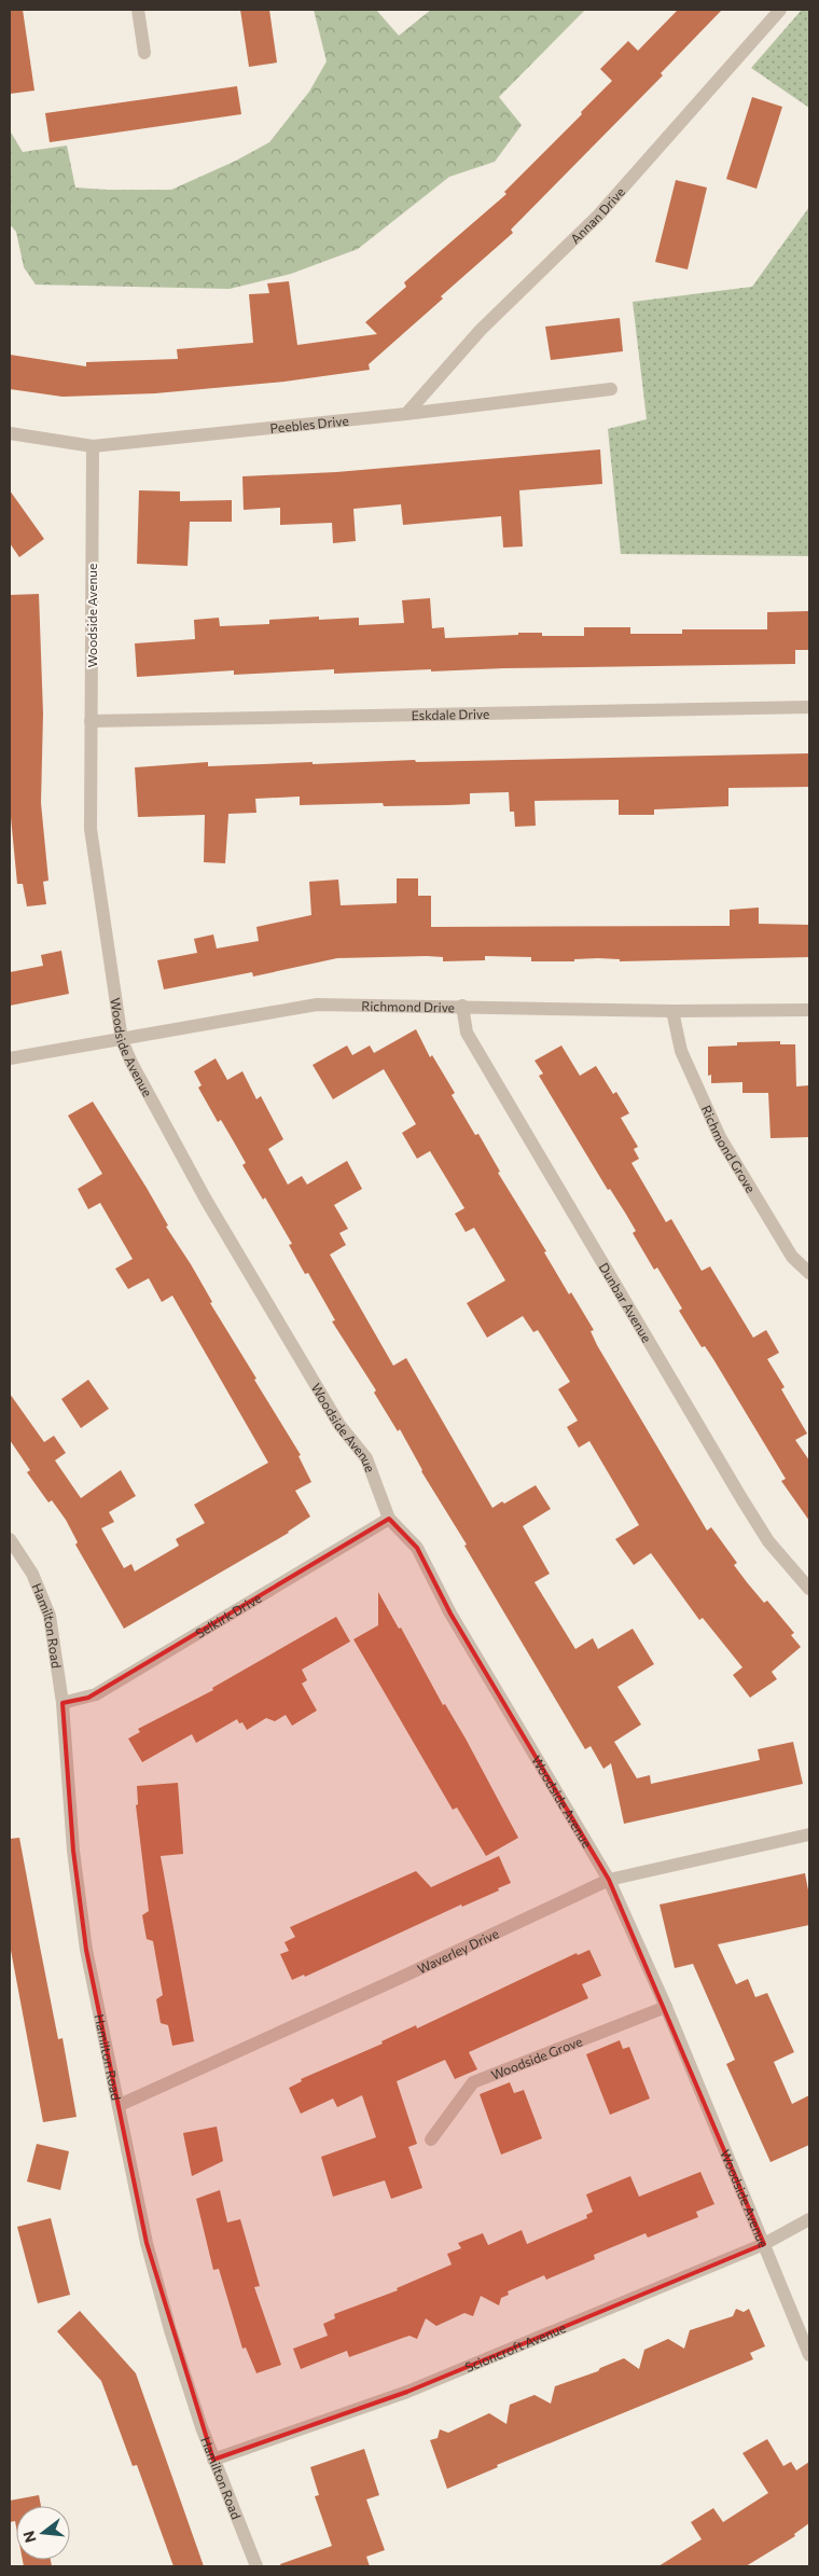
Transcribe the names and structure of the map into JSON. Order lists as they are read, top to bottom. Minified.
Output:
{"streets":{"street":["Annan Drive","Peebles Drive","Woodside Avenue","Eskdale Drive","Richmond Drive","Richmond Grove","Dunbar Avenue","Selkirk Drive","Hamilton Road","Waverley Drive","Woodside Grove","Scioncroft Avenue"]},"crossings":[["Annan Drive","Peebles Drive"],["Peebles Drive","Woodside Avenue"],["Woodside Avenue","Eskdale Drive"],["Woodside Avenue","Richmond Drive"],["Woodside Avenue","Selkirk Drive"],["Woodside Avenue","Waverley Drive"],["Woodside Avenue","Woodside Grove"],["Woodside Avenue","Scioncroft Avenue"],["Richmond Drive","Richmond Grove"],["Richmond Drive","Dunbar Avenue"],["Selkirk Drive","Hamilton Road"],["Hamilton Road","Waverley Drive"],["Hamilton Road","Scioncroft Avenue"]],"north":"left"}
